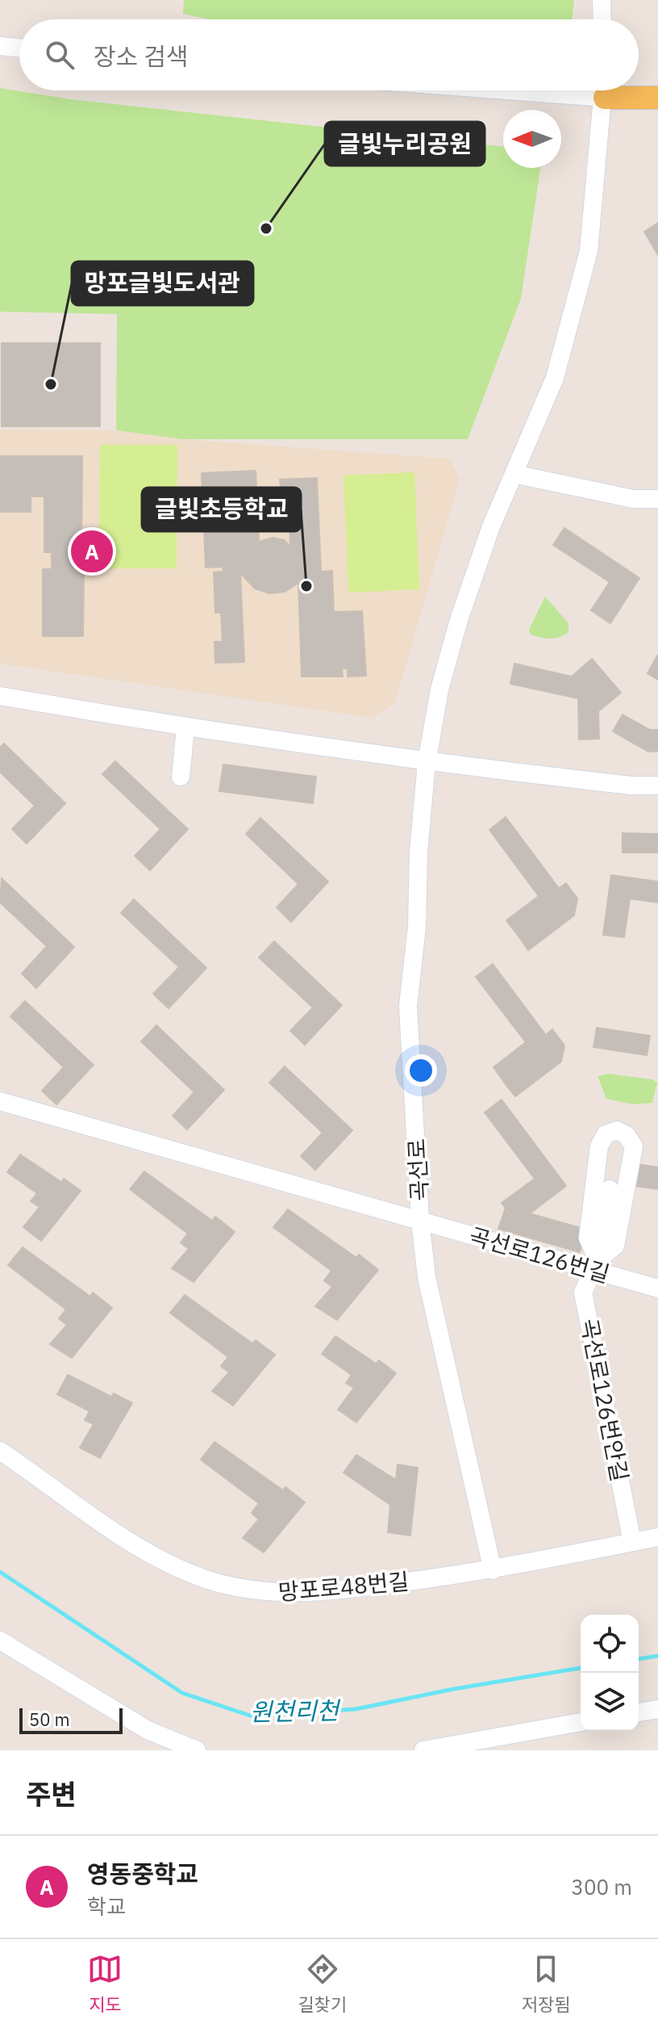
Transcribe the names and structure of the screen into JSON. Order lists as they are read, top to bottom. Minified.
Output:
{"streets":{"street":["곡선로","곡선로126번길","곡선로126번안길","망포로48번길"]},"crossings":[["곡선로","곡선로126번길"],["곡선로","망포로48번길"],["곡선로126번길","곡선로126번안길"]],"water":["원천리천"],"places":["글빛누리공원","망포글빛도서관","글빛초등학교"],"scale_bar":"50 m","north":"left","page":{"search":"장소 검색","pins":"A","scale":"50 m","heading":"주변","list":[{"mark":"A","name":"영동중학교","note":"학교","value":"300 m"}],"nav":["지도","길찾기","저장됨"]}}
